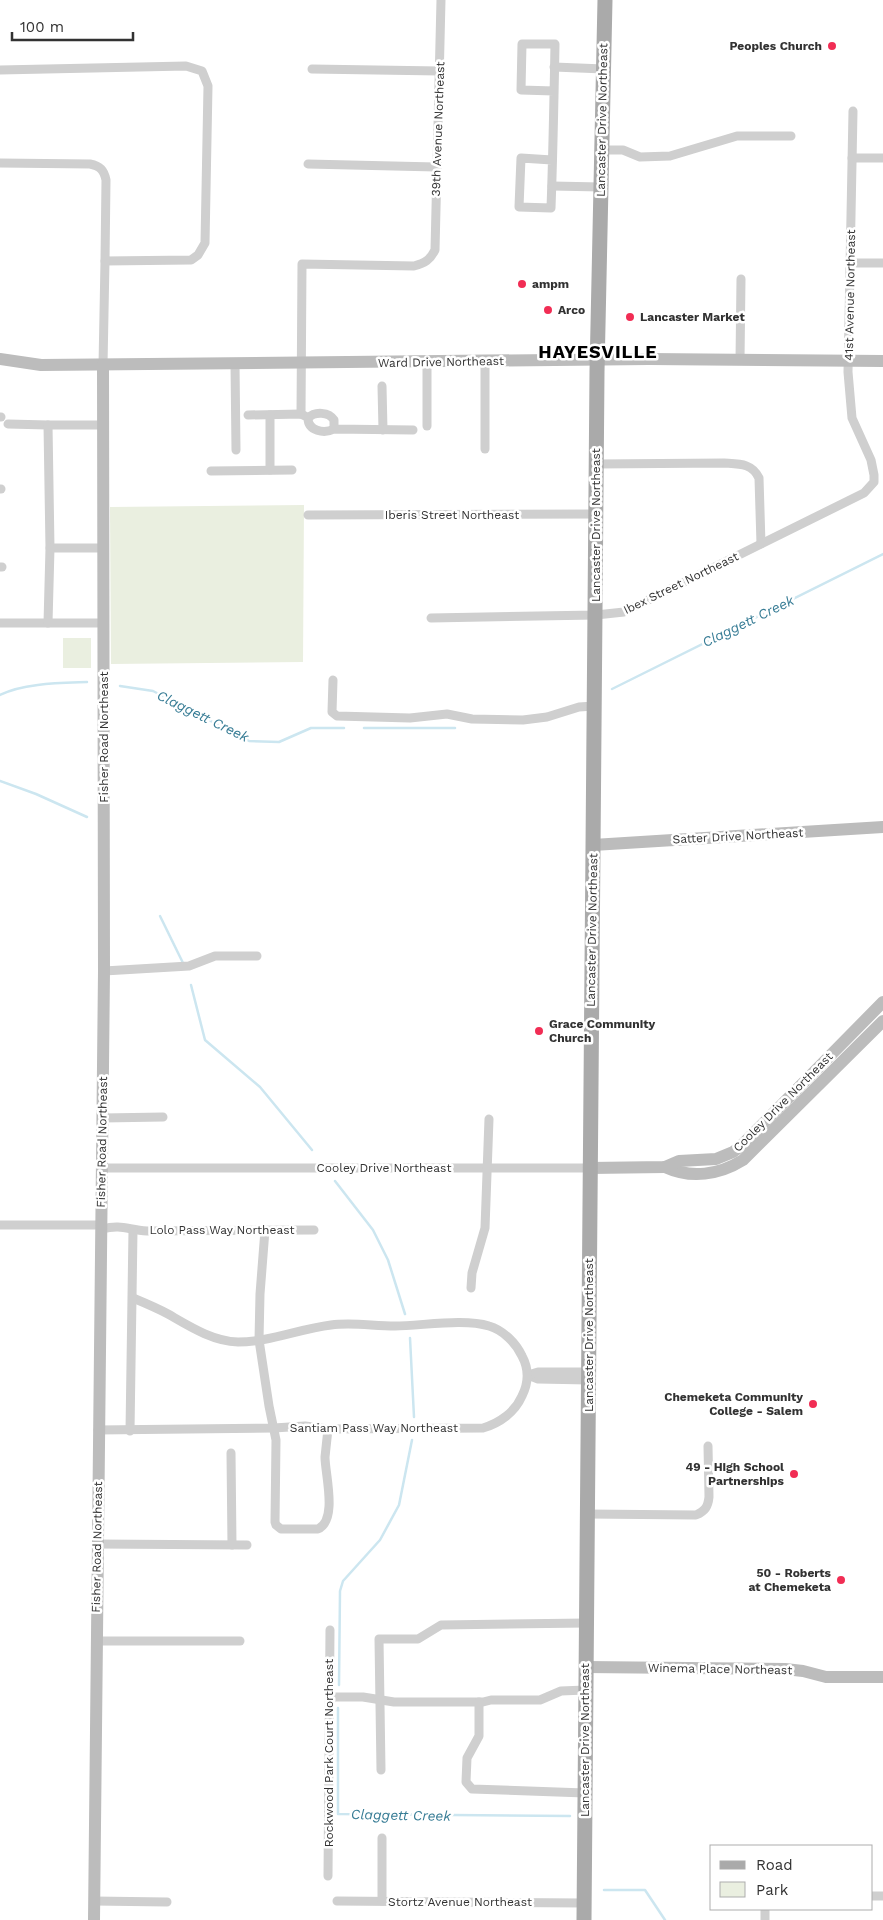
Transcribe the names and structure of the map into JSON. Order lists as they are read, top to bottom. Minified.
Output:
{"streets":{"main road":["Lancaster Drive Northeast"],"street":["39th Avenue Northeast","41st Avenue Northeast","Ward Drive Northeast","Iberis Street Northeast","Ibex Street Northeast","Fisher Road Northeast","Satter Drive Northeast","Cooley Drive Northeast","Lolo Pass Way Northeast","Santiam Pass Way Northeast","Winema Place Northeast","Rockwood Park Court Northeast","Stortz Avenue Northeast"]},"crossings":[["Lancaster Drive Northeast","Ward Drive Northeast"],["Lancaster Drive Northeast","Iberis Street Northeast"],["Lancaster Drive Northeast","Ibex Street Northeast"],["Lancaster Drive Northeast","Satter Drive Northeast"],["Lancaster Drive Northeast","Cooley Drive Northeast"],["Lancaster Drive Northeast","Winema Place Northeast"],["Lancaster Drive Northeast","Stortz Avenue Northeast"],["39th Avenue Northeast","Ward Drive Northeast"],["41st Avenue Northeast","Ward Drive Northeast"],["41st Avenue Northeast","Ibex Street Northeast"],["Ward Drive Northeast","Fisher Road Northeast"],["Fisher Road Northeast","Cooley Drive Northeast"],["Fisher Road Northeast","Lolo Pass Way Northeast"],["Fisher Road Northeast","Santiam Pass Way Northeast"]],"districts":["HAYESVILLE"],"water":["Claggett Creek"],"places":["Peoples Church","ampm","Arco","Lancaster Market","Grace Community Church","Chemeketa Community College - Salem","49 - High School Partnerships","50 - Roberts at Chemeketa"],"legend":["Road","Park"],"scale_bar":"100 m"}
